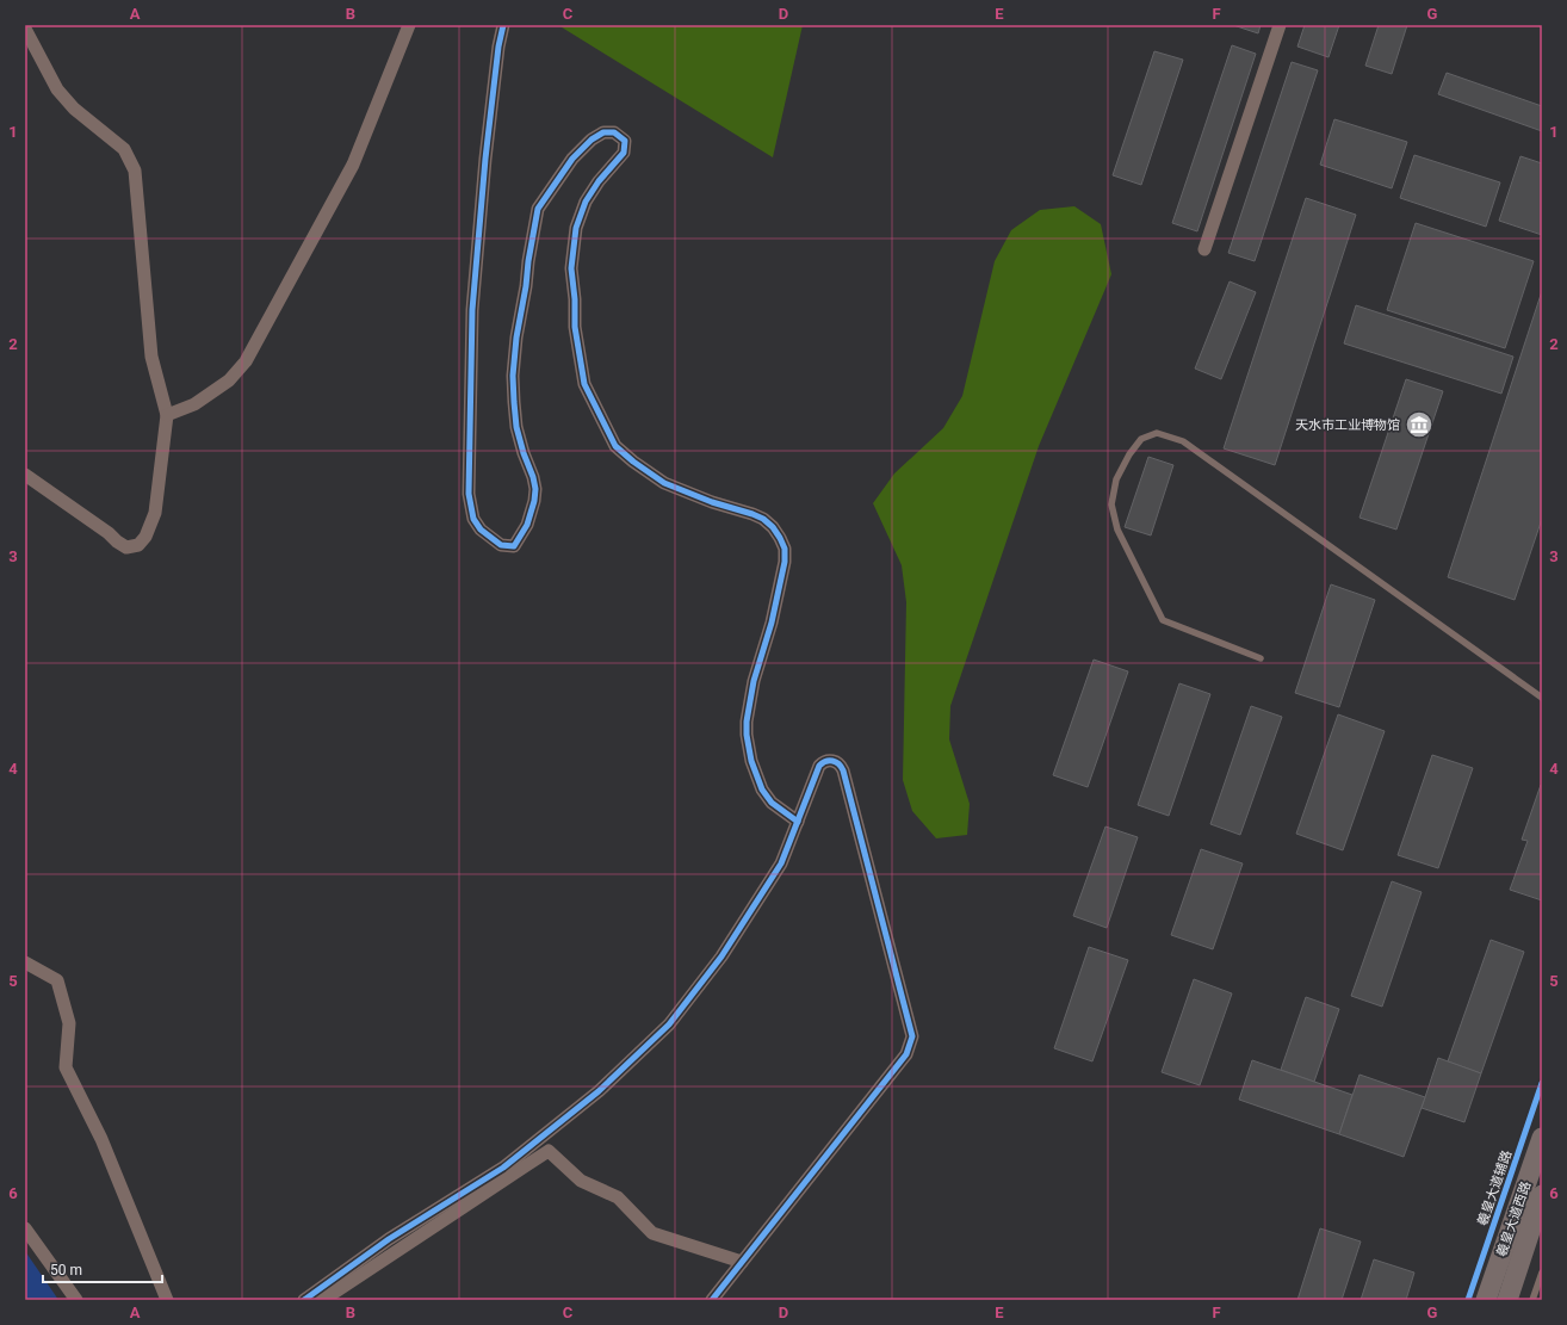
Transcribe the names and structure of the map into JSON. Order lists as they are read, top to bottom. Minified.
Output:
{"streets":{"main road":["羲皇大道西路"],"lane":["羲皇大道辅路"]},"places":{"museum":["天水市工业博物馆"]},"scale_bar":"50 m","grid":{"columns":["A","B","C","D","E","F","G"],"rows":["1","2","3","4","5","6"]}}
